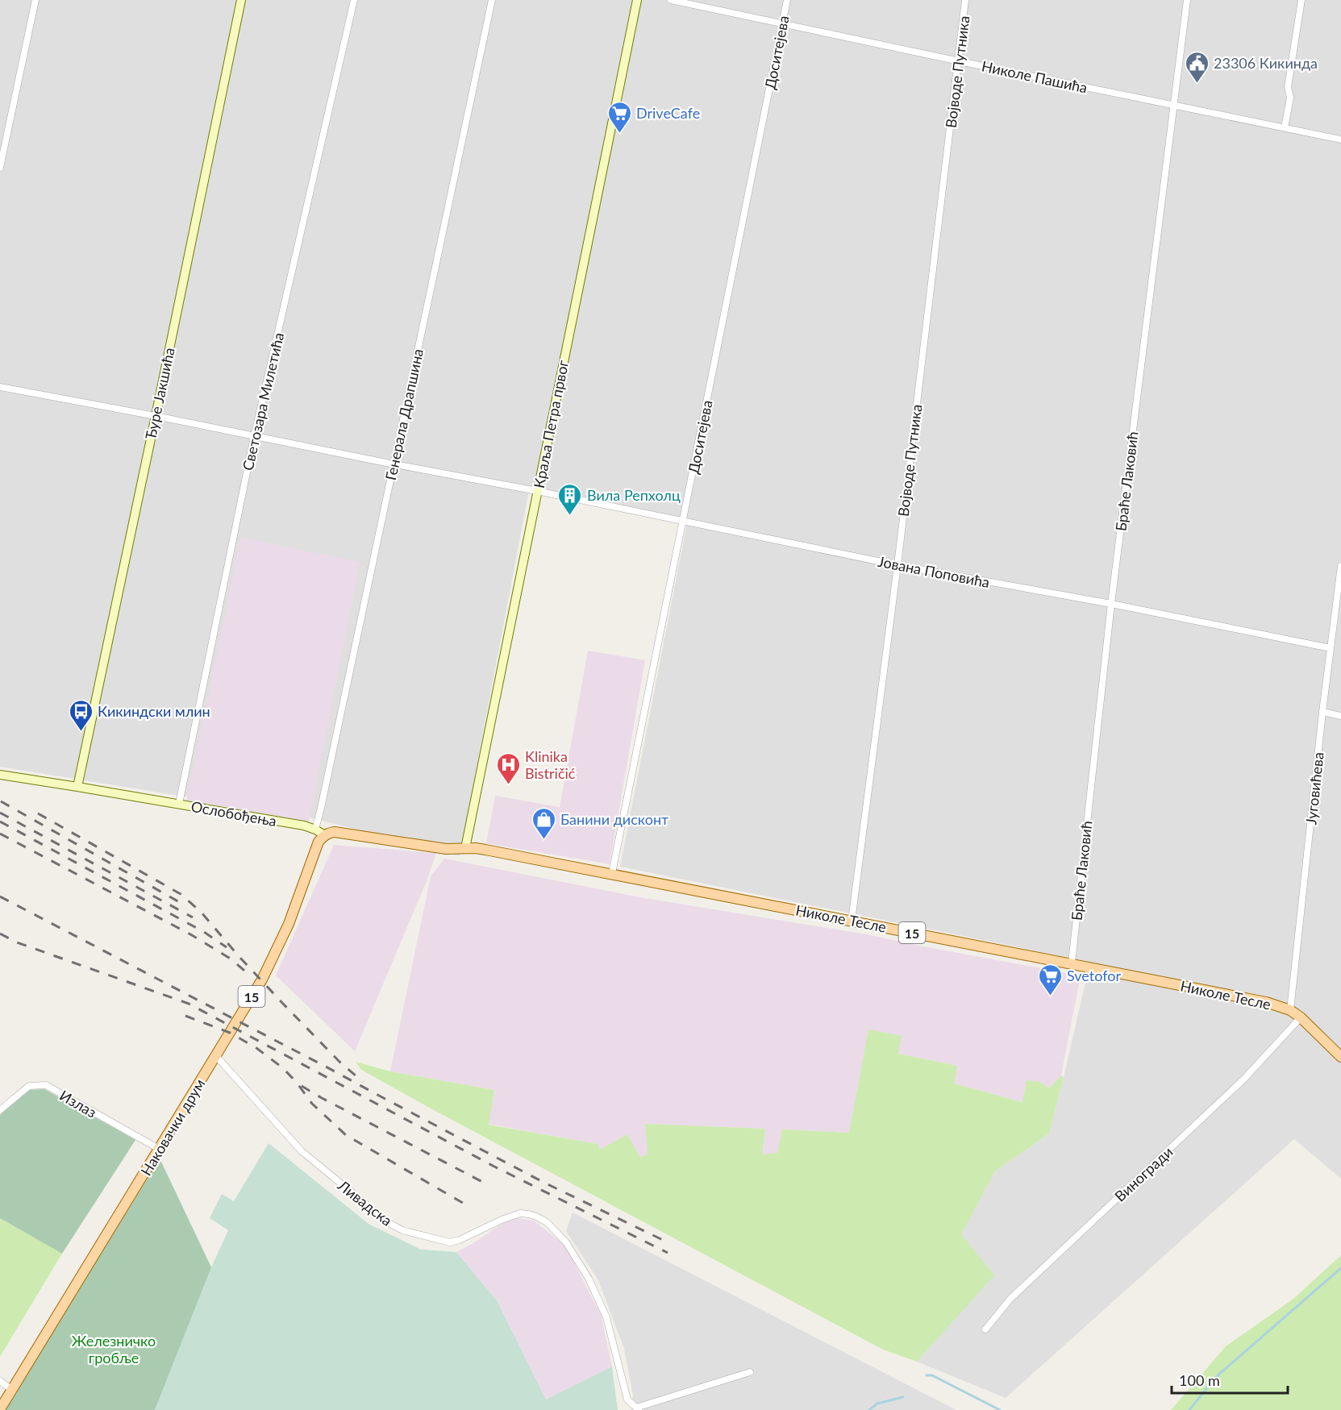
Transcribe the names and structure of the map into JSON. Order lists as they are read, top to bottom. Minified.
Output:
{"streets":{"main road":["Ђуре Јакшића","Краља Петра првог","Ослобођења","Николе Тесле","15","Наковачки друм"],"street":["Доситејева","Војводе Путника","Николе Пашића","Светозара Милетића","Генерала Драпшина","Браће Лаковић","Јована Поповића","Југовићева","Излаз","Виногради","Ливадска"]},"crossings":[["Доситејева","Николе Пашића"],["Доситејева","Јована Поповића"],["Доситејева","Николе Тесле"],["Војводе Путника","Николе Пашића"],["Војводе Путника","Јована Поповића"],["Војводе Путника","Николе Тесле"],["Николе Пашића","Браће Лаковић"],["Ђуре Јакшића","Јована Поповића"],["Ђуре Јакшића","Ослобођења"],["Светозара Милетића","Јована Поповића"],["Светозара Милетића","Ослобођења"],["Генерала Драпшина","Јована Поповића"],["Генерала Драпшина","Ослобођења"],["Краља Петра првог","Јована Поповића"],["Краља Петра првог","Николе Тесле"],["Краља Петра првог","15"],["Браће Лаковић","Јована Поповића"],["Браће Лаковић","Николе Тесле"],["Јована Поповића","Југовићева"],["Југовићева","Николе Тесле"],["Ослобођења","15"],["Ослобођења","Наковачки друм"],["Николе Тесле","15"],["Николе Тесле","Виногради"],["15","Наковачки друм"],["Излаз","Наковачки друм"],["Наковачки друм","Ливадска"]],"parks":["Железничко гробље"],"places":{"public building":["23306 Кикинда"],"supermarket":["DriveCafe","Svetofor"],"building":["Вила Репхолц"],"bus stop":["Кикиндски млин"],"hospital":["Klinika Bistričić"],"shop":["Банини дисконт"]},"scale_bar":"100 m"}
